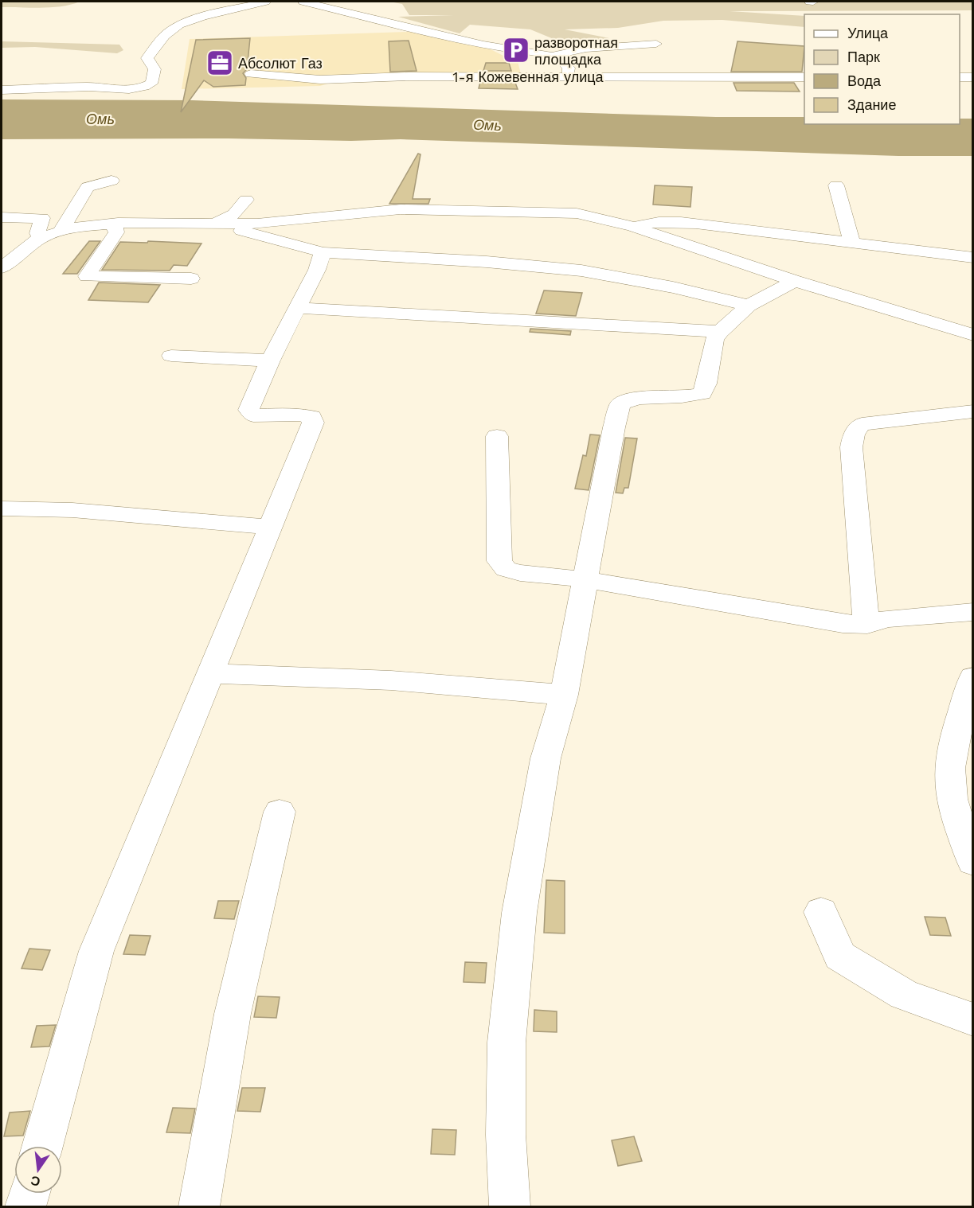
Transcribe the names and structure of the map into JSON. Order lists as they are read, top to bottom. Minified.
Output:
{"streets":{"street":["1-я Кожевенная улица"]},"water":["Омь"],"places":{"parking":["разворотная площадка"],"office":["Абсолют Газ"]},"legend":["Улица","Парк","Вода","Здание"],"north":"bottom"}
